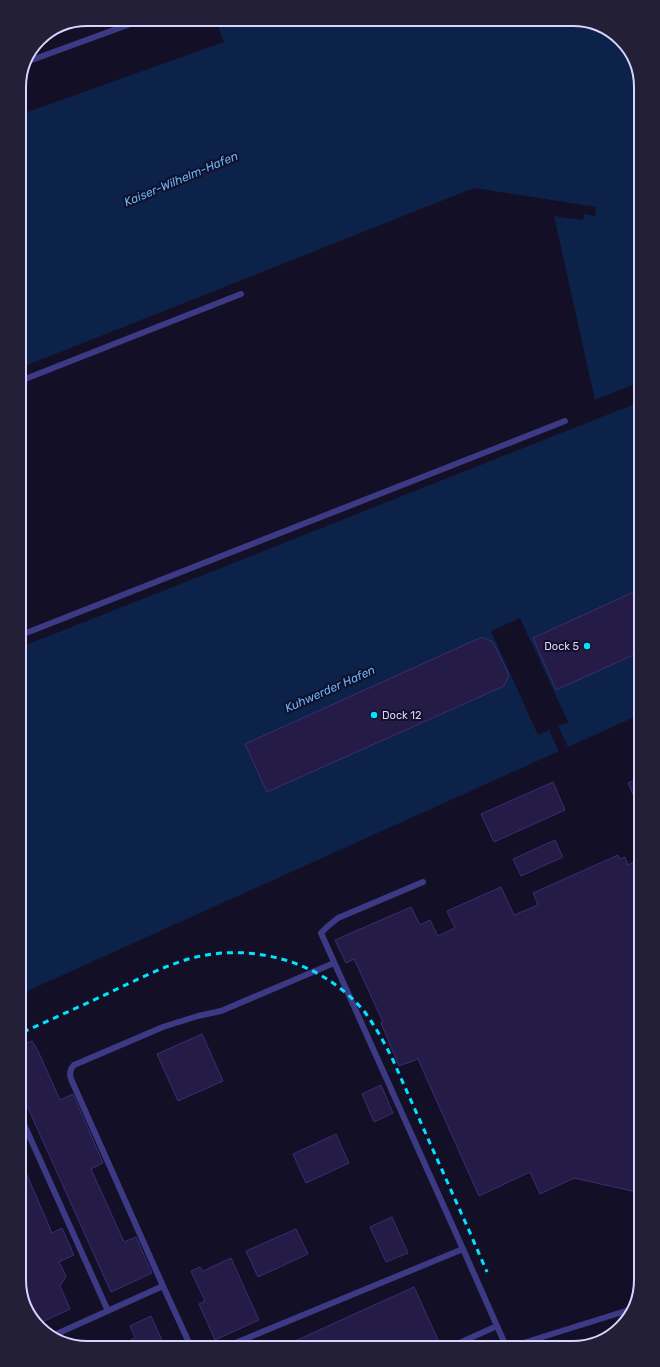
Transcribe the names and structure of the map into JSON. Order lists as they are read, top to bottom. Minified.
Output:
{"water":["Kaiser-Wilhelm-Hafen","Kuhwerder Hafen"],"places":["Dock 5","Dock 12"]}
